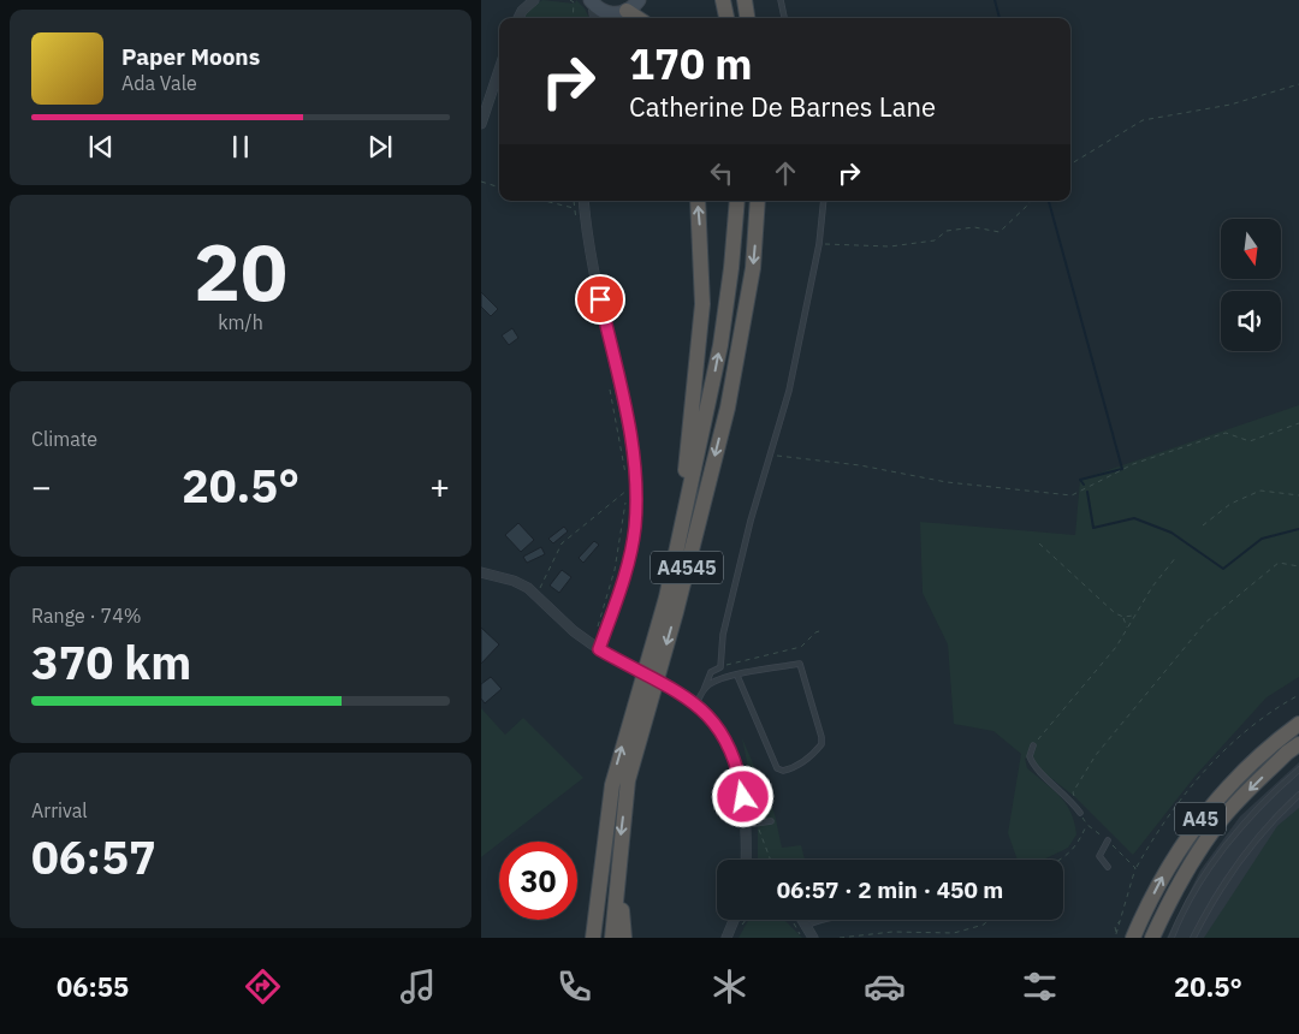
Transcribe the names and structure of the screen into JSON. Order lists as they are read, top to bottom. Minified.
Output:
{"streets":{"highway":["A4545","A45"]},"north":"bottom","page":{"turn":["170 m","Catherine De Barnes Lane"],"song":["Paper Moons","Ada Vale"],"tile":[["20","km/h"],"Climate",["Range · 74%","370 km"],["Arrival","06:57"]],"heat":["−","20.5°","+"],"limit":"30","trip":"06:57 · 2 min · 450 m","tabs":["06:55","20.5°"]}}
